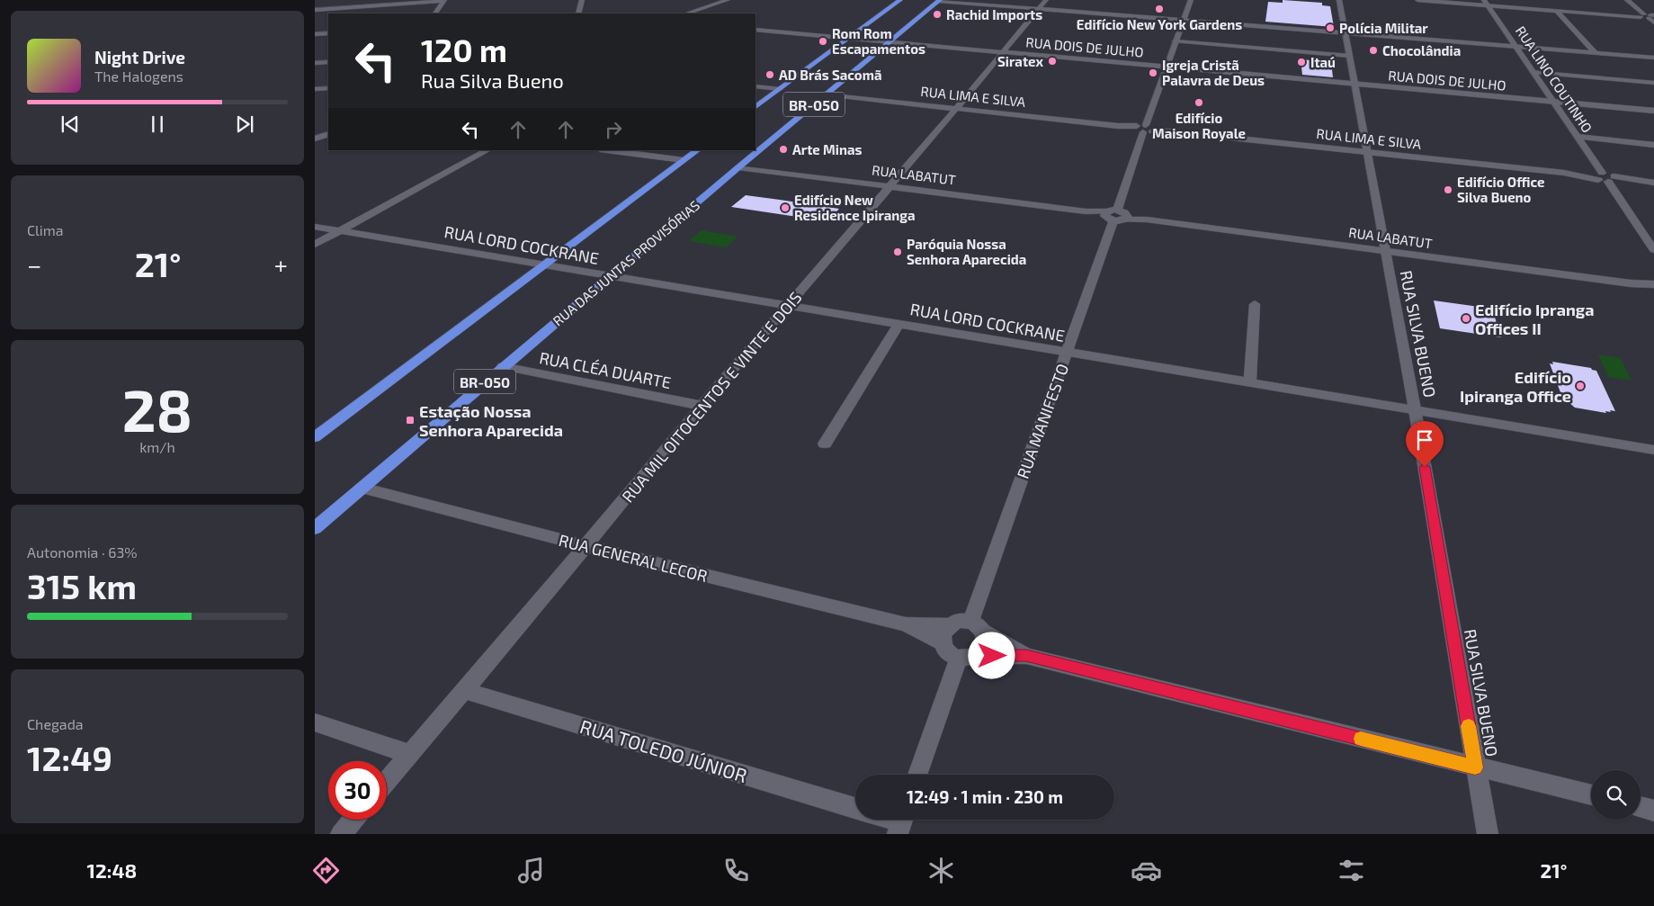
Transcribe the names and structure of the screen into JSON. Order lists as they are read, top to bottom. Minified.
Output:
{"streets":{"highway":["BR-050","RUA DAS JUNTAS PROVISÓRIAS"],"street":["RUA DOIS DE JULHO","RUA LINO COUTINHO","RUA LIMA E SILVA","RUA LABATUT","RUA LORD COCKRANE","RUA SILVA BUENO","RUA CLÉA DUARTE","RUA MIL OITOCENTOS E VINTE E DOIS","RUA MANIFESTO","RUA GENERAL LECOR","RUA TOLEDO JÚNIOR"]},"crossings":[["RUA DOIS DE JULHO","RUA LINO COUTINHO"],["RUA DOIS DE JULHO","BR-050"],["RUA DOIS DE JULHO","RUA DAS JUNTAS PROVISÓRIAS"],["RUA DOIS DE JULHO","RUA SILVA BUENO"],["RUA DOIS DE JULHO","RUA MIL OITOCENTOS E VINTE E DOIS"],["RUA DOIS DE JULHO","RUA MANIFESTO"],["RUA LINO COUTINHO","RUA LIMA E SILVA"],["RUA LIMA E SILVA","RUA DAS JUNTAS PROVISÓRIAS"],["RUA LIMA E SILVA","RUA SILVA BUENO"],["RUA LIMA E SILVA","RUA MIL OITOCENTOS E VINTE E DOIS"],["RUA LIMA E SILVA","RUA MANIFESTO"],["RUA LABATUT","RUA DAS JUNTAS PROVISÓRIAS"],["RUA LABATUT","RUA SILVA BUENO"],["RUA LABATUT","RUA MIL OITOCENTOS E VINTE E DOIS"],["RUA LABATUT","RUA MANIFESTO"],["RUA LORD COCKRANE","RUA DAS JUNTAS PROVISÓRIAS"],["RUA LORD COCKRANE","RUA SILVA BUENO"],["RUA LORD COCKRANE","RUA MIL OITOCENTOS E VINTE E DOIS"],["RUA LORD COCKRANE","RUA MANIFESTO"],["RUA DAS JUNTAS PROVISÓRIAS","RUA CLÉA DUARTE"],["RUA DAS JUNTAS PROVISÓRIAS","RUA GENERAL LECOR"],["RUA CLÉA DUARTE","RUA MIL OITOCENTOS E VINTE E DOIS"],["RUA MIL OITOCENTOS E VINTE E DOIS","RUA GENERAL LECOR"],["RUA MIL OITOCENTOS E VINTE E DOIS","RUA TOLEDO JÚNIOR"],["RUA MANIFESTO","RUA GENERAL LECOR"]],"places":{"other":["Edifício New York Gardens","Rachid Imports","Polícia Militar","Rom Rom Escapamentos","Chocolândia","Siratex","Itaú","Igreja Cristã Palavra de Deus","AD Brás Sacomã","Edifício Maison Royale","Arte Minas","Edifício Office Silva Bueno","Edifício New Residence Ipiranga","Paróquia Nossa Senhora Aparecida","Edifício Ipranga Offices II","Edifício Ipiranga Office"],"transit":["Estação Nossa Senhora Aparecida"]},"page":{"turn":["120 m","Rua Silva Bueno"],"song":["Night Drive","The Halogens"],"tile":["Clima",["28","km/h"],["Autonomia · 63%","315 km"],["Chegada","12:49"]],"heat":["−","21°","+"],"limit":"30","trip":"12:49 · 1 min · 230 m","tabs":["12:48","21°"]}}
